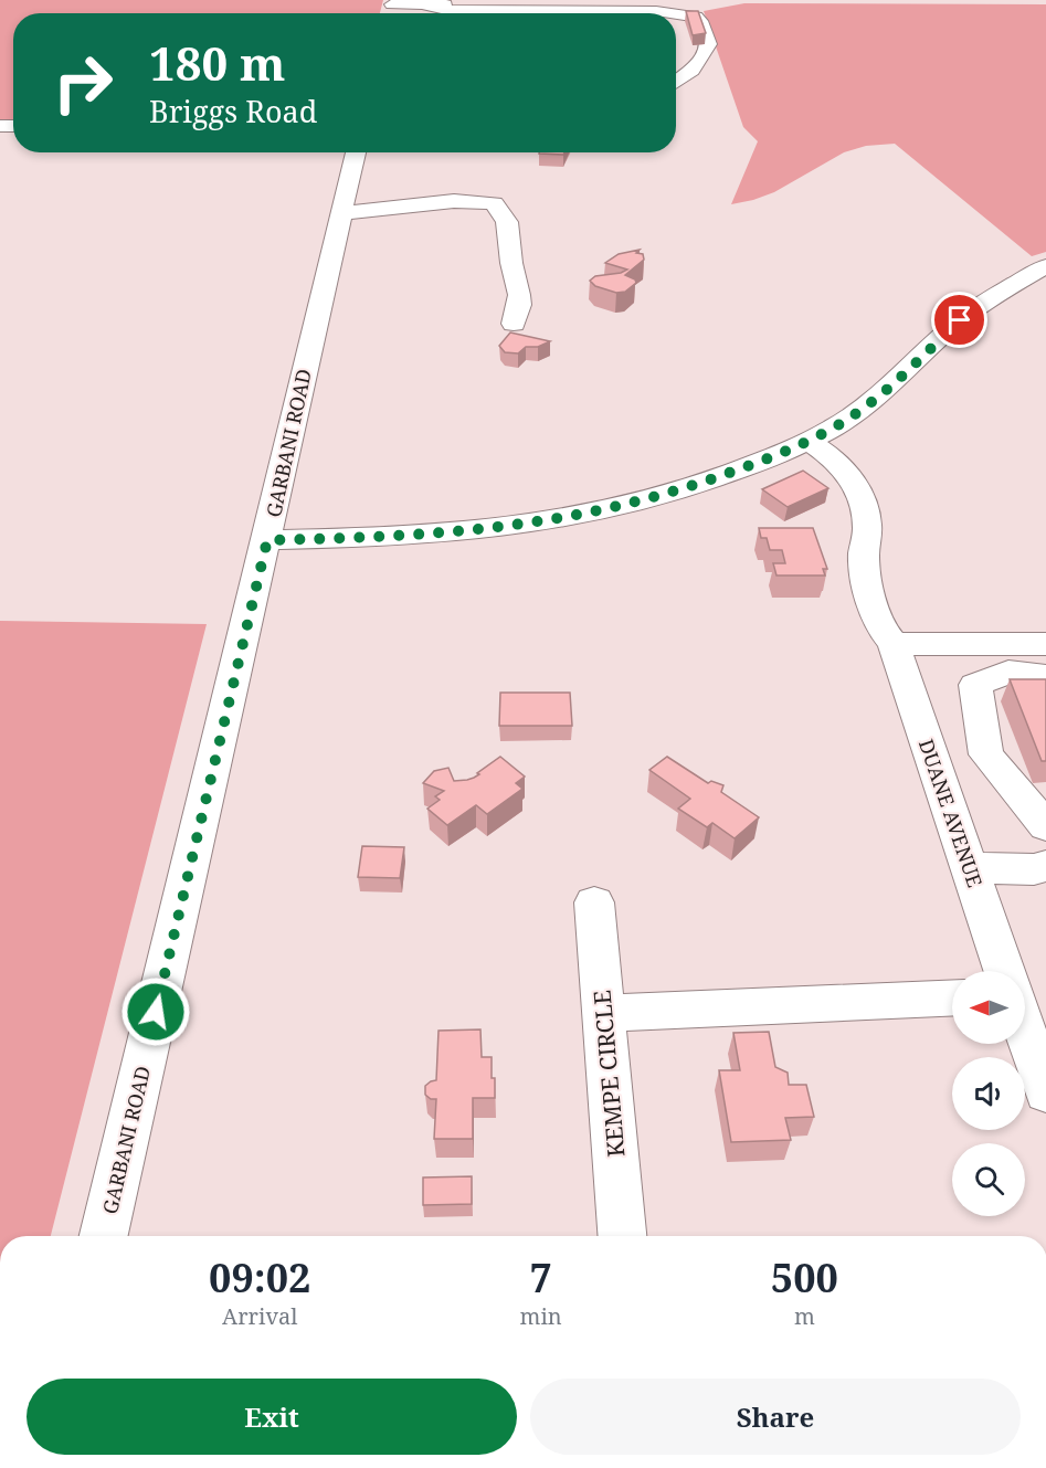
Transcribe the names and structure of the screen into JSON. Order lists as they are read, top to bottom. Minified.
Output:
{"streets":{"street":["GARBANI ROAD","DUANE AVENUE","KEMPE CIRCLE"]},"north":"left","page":{"turn":["180 m","Briggs Road"],"eta":["09:02","Arrival","7","min","500","m"],"buttons":["Exit","Share"]}}
